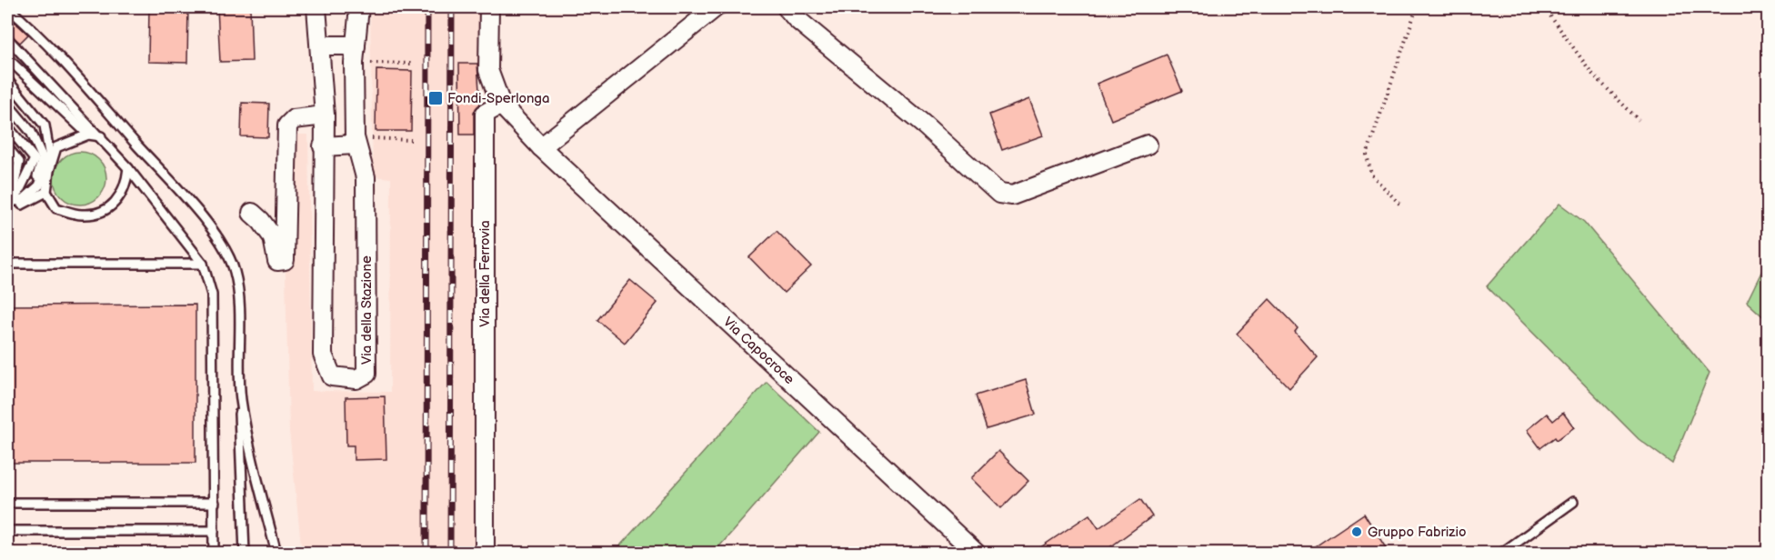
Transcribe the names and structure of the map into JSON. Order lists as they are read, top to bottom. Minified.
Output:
{"streets":{"street":["Via della Ferrovia","Via della Stazione","Via Capocroce"]},"crossings":[["Via della Ferrovia","Via Capocroce"]],"places":{"transit":["Fondi-Sperlonga"],"other":["Gruppo Fabrizio"]}}
